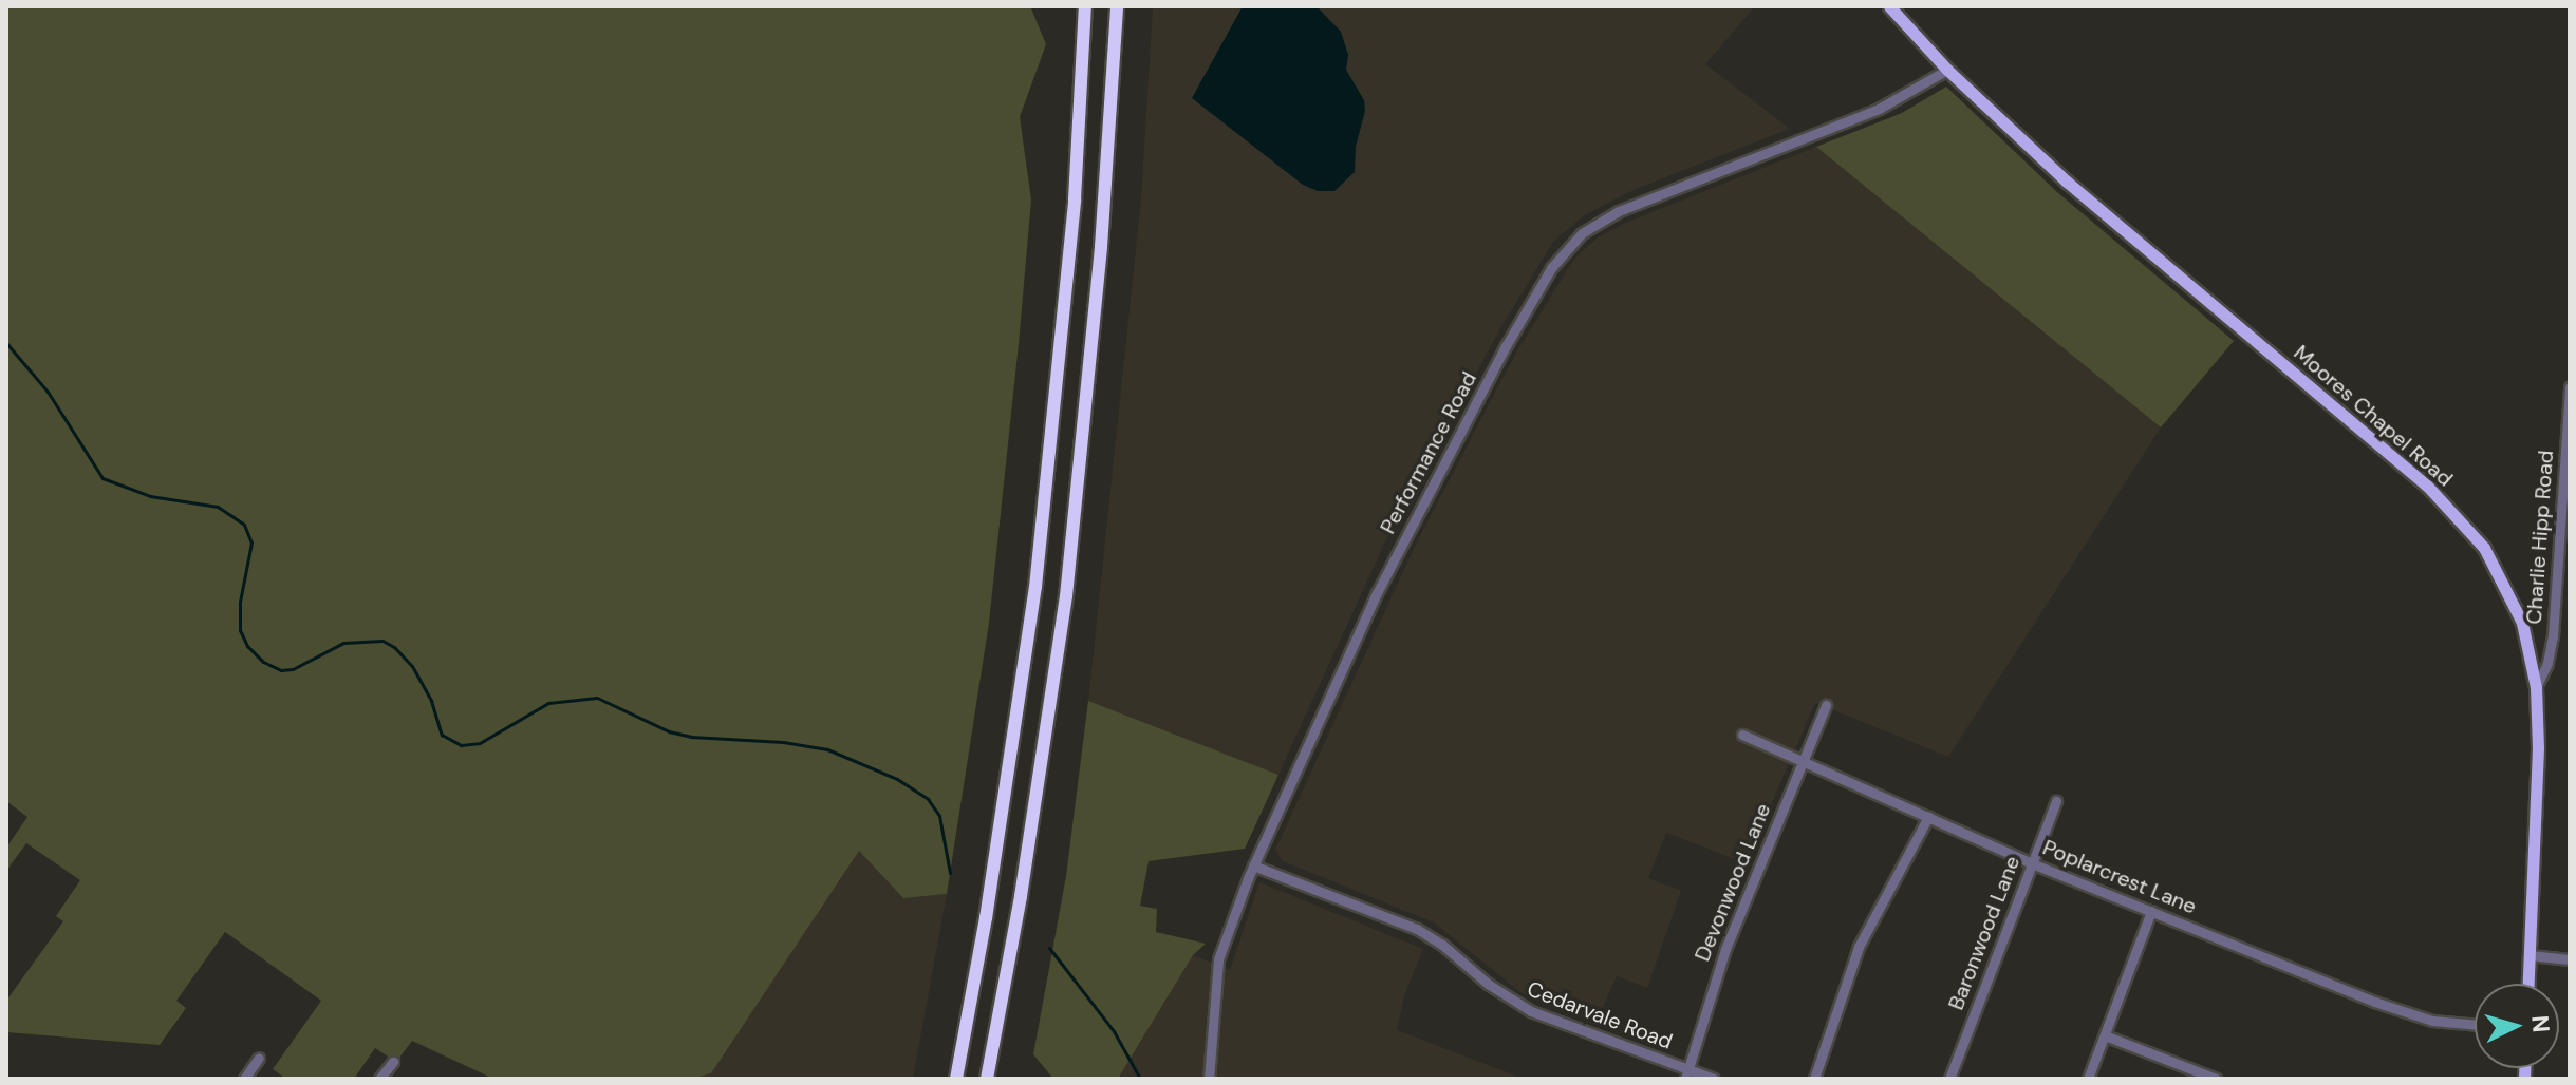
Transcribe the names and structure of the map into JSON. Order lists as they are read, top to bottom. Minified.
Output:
{"streets":{"main road":["Moores Chapel Road"],"street":["Performance Road","Charlie Hipp Road","Poplarcrest Lane","Devonwood Lane","Baronwood Lane","Cedarvale Road"]},"crossings":[["Moores Chapel Road","Performance Road"],["Moores Chapel Road","Charlie Hipp Road"],["Performance Road","Cedarvale Road"],["Poplarcrest Lane","Devonwood Lane"],["Poplarcrest Lane","Baronwood Lane"],["Devonwood Lane","Cedarvale Road"]],"north":"right"}
